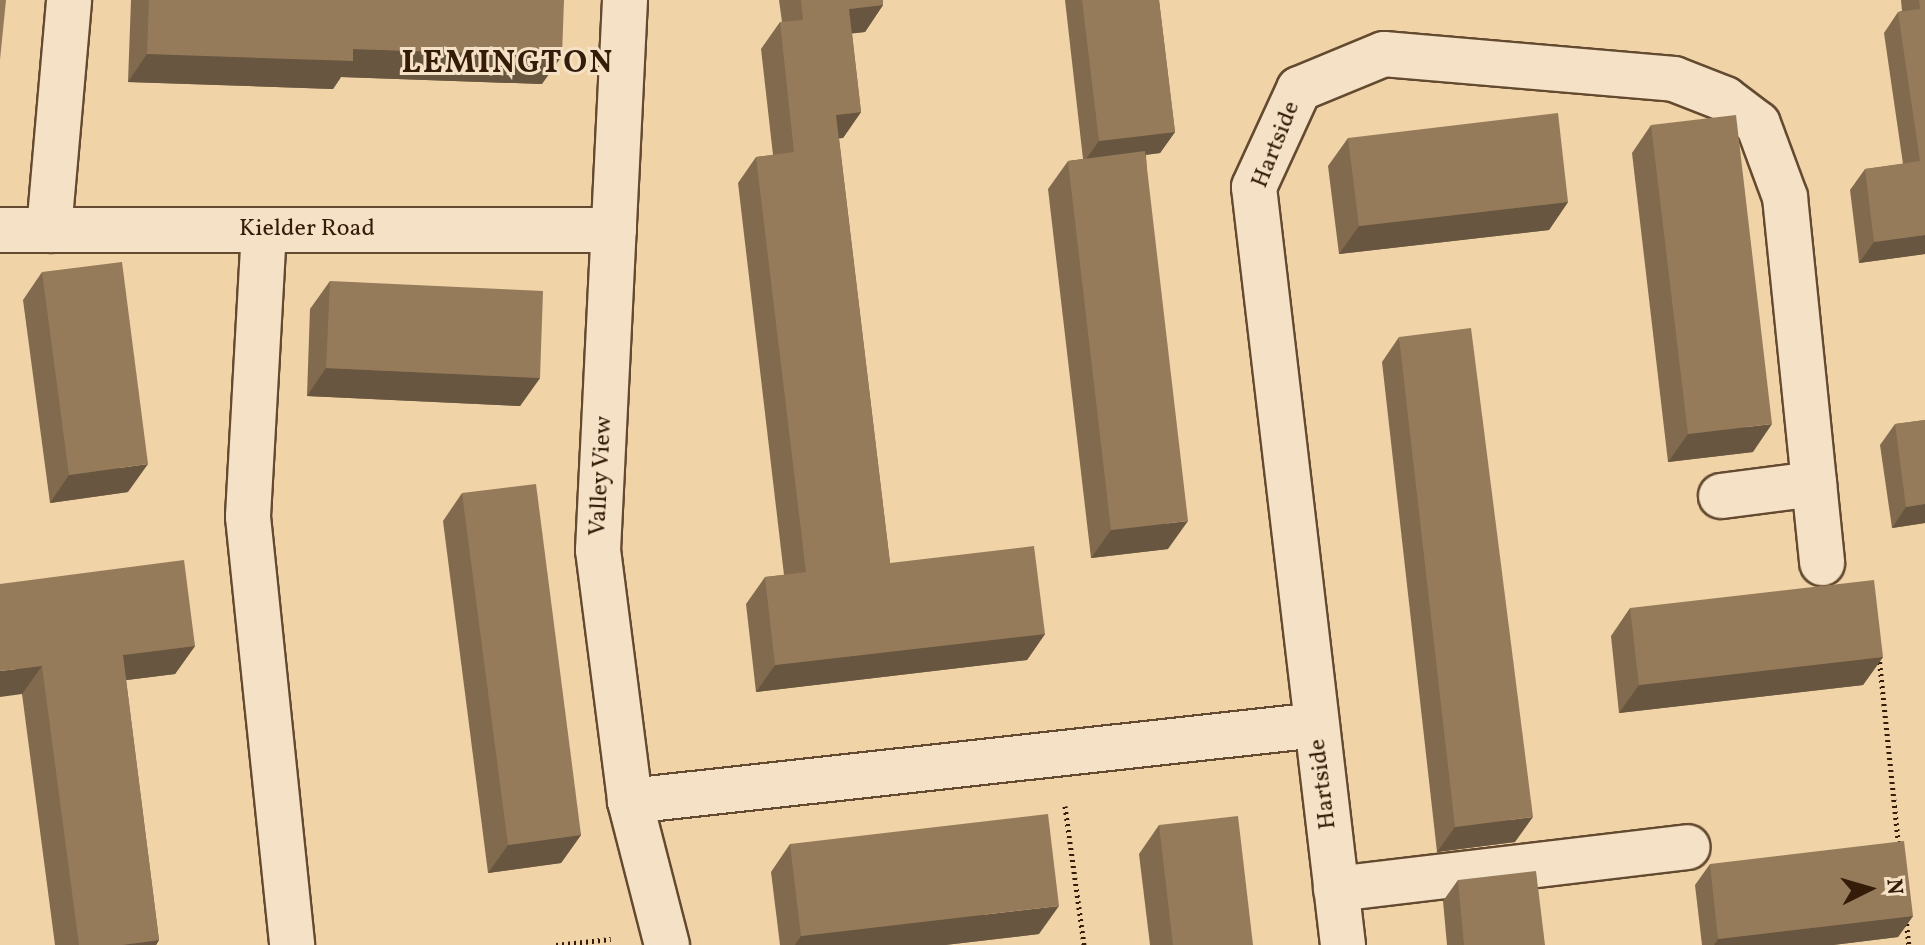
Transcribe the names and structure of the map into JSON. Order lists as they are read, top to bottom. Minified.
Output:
{"streets":{"street":["Hartside","Kielder Road","Valley View"]},"crossings":[["Kielder Road","Valley View"]],"districts":["LEMINGTON"],"north":"right"}
